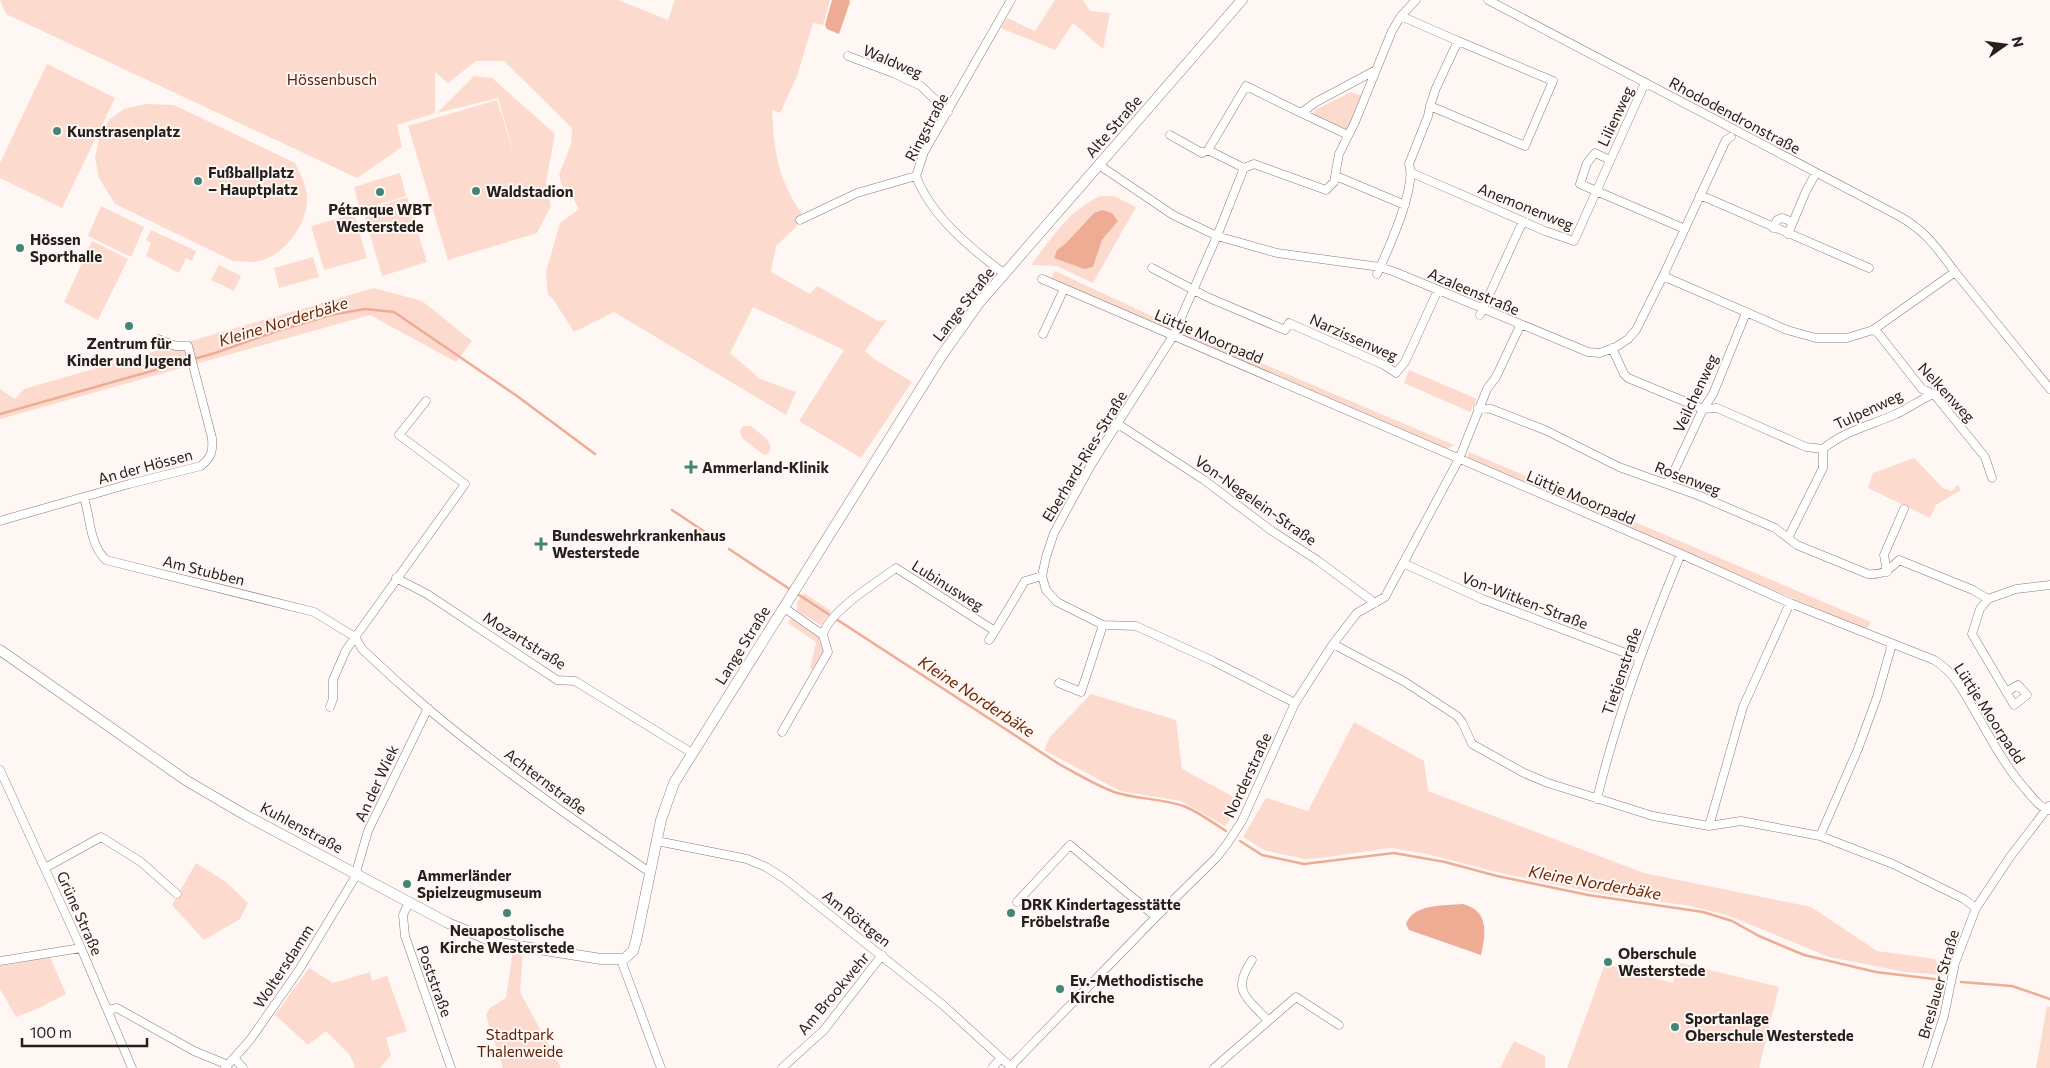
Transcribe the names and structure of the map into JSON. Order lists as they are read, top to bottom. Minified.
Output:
{"streets":{"street":["Waldweg","Rhododendronstraße","Lilienweg","Alte Straße","Ringstraße","Anemonenweg","Azaleenstraße","Lange Straße","Lüttje Moorpadd","Narzissenweg","Nelkenweg","Veilchenweg","Tulpenweg","Eberhard-Ries-Straße","An der Hössen","Rosenweg","Von-Negelein-Straße","Am Stubben","Lubinusweg","Von-Witken-Straße","Mozartstraße","Tietjenstraße","Norderstraße","Achternstraße","An der Wiek","Kuhlenstraße","Grüne Straße","Am Röttgen","Woltersdamm","Poststraße","Breslauer Straße","Am Brookwehr"]},"crossings":[["Waldweg","Ringstraße"],["Rhododendronstraße","Lilienweg"],["Lilienweg","Anemonenweg"],["Alte Straße","Ringstraße"],["Alte Straße","Azaleenstraße"],["Alte Straße","Lange Straße"],["Ringstraße","Lange Straße"],["Azaleenstraße","Narzissenweg"],["Azaleenstraße","Tulpenweg"],["Azaleenstraße","Eberhard-Ries-Straße"],["Azaleenstraße","Norderstraße"],["Lange Straße","Mozartstraße"],["Lange Straße","Achternstraße"],["Lange Straße","Kuhlenstraße"],["Lange Straße","Am Röttgen"],["Lüttje Moorpadd","Eberhard-Ries-Straße"],["Lüttje Moorpadd","Tietjenstraße"],["Lüttje Moorpadd","Norderstraße"],["Lüttje Moorpadd","Breslauer Straße"],["Narzissenweg","Eberhard-Ries-Straße"],["Nelkenweg","Tulpenweg"],["Veilchenweg","Tulpenweg"],["Veilchenweg","Rosenweg"],["Eberhard-Ries-Straße","Von-Negelein-Straße"],["An der Hössen","Am Stubben"],["Rosenweg","Norderstraße"],["Von-Negelein-Straße","Norderstraße"],["Am Stubben","Achternstraße"],["Am Stubben","An der Wiek"],["Von-Witken-Straße","Tietjenstraße"],["Von-Witken-Straße","Norderstraße"],["Norderstraße","Am Röttgen"],["Achternstraße","An der Wiek"],["An der Wiek","Kuhlenstraße"],["An der Wiek","Woltersdamm"],["Kuhlenstraße","Woltersdamm"],["Kuhlenstraße","Poststraße"],["Am Röttgen","Am Brookwehr"]],"water":["Kleine Norderbäke"],"parks":["Hössenbusch","Stadtpark Thalenweide"],"places":{"other":["Kunstrasenplatz","Fußballplatz – Hauptplatz","Waldstadion","Pétanque WBT Westerstede","Hössen Sporthalle","Zentrum für Kinder und Jugend","Ammerländer Spielzeugmuseum","Neuapostolische Kirche Westerstede","DRK Kindertagesstätte Fröbelstraße","Oberschule Westerstede","Ev.-Methodistische Kirche","Sportanlage Oberschule Westerstede"],"health":["Ammerland-Klinik","Bundeswehrkrankenhaus Westerstede"]},"scale_bar":"100 m","north":"right"}
